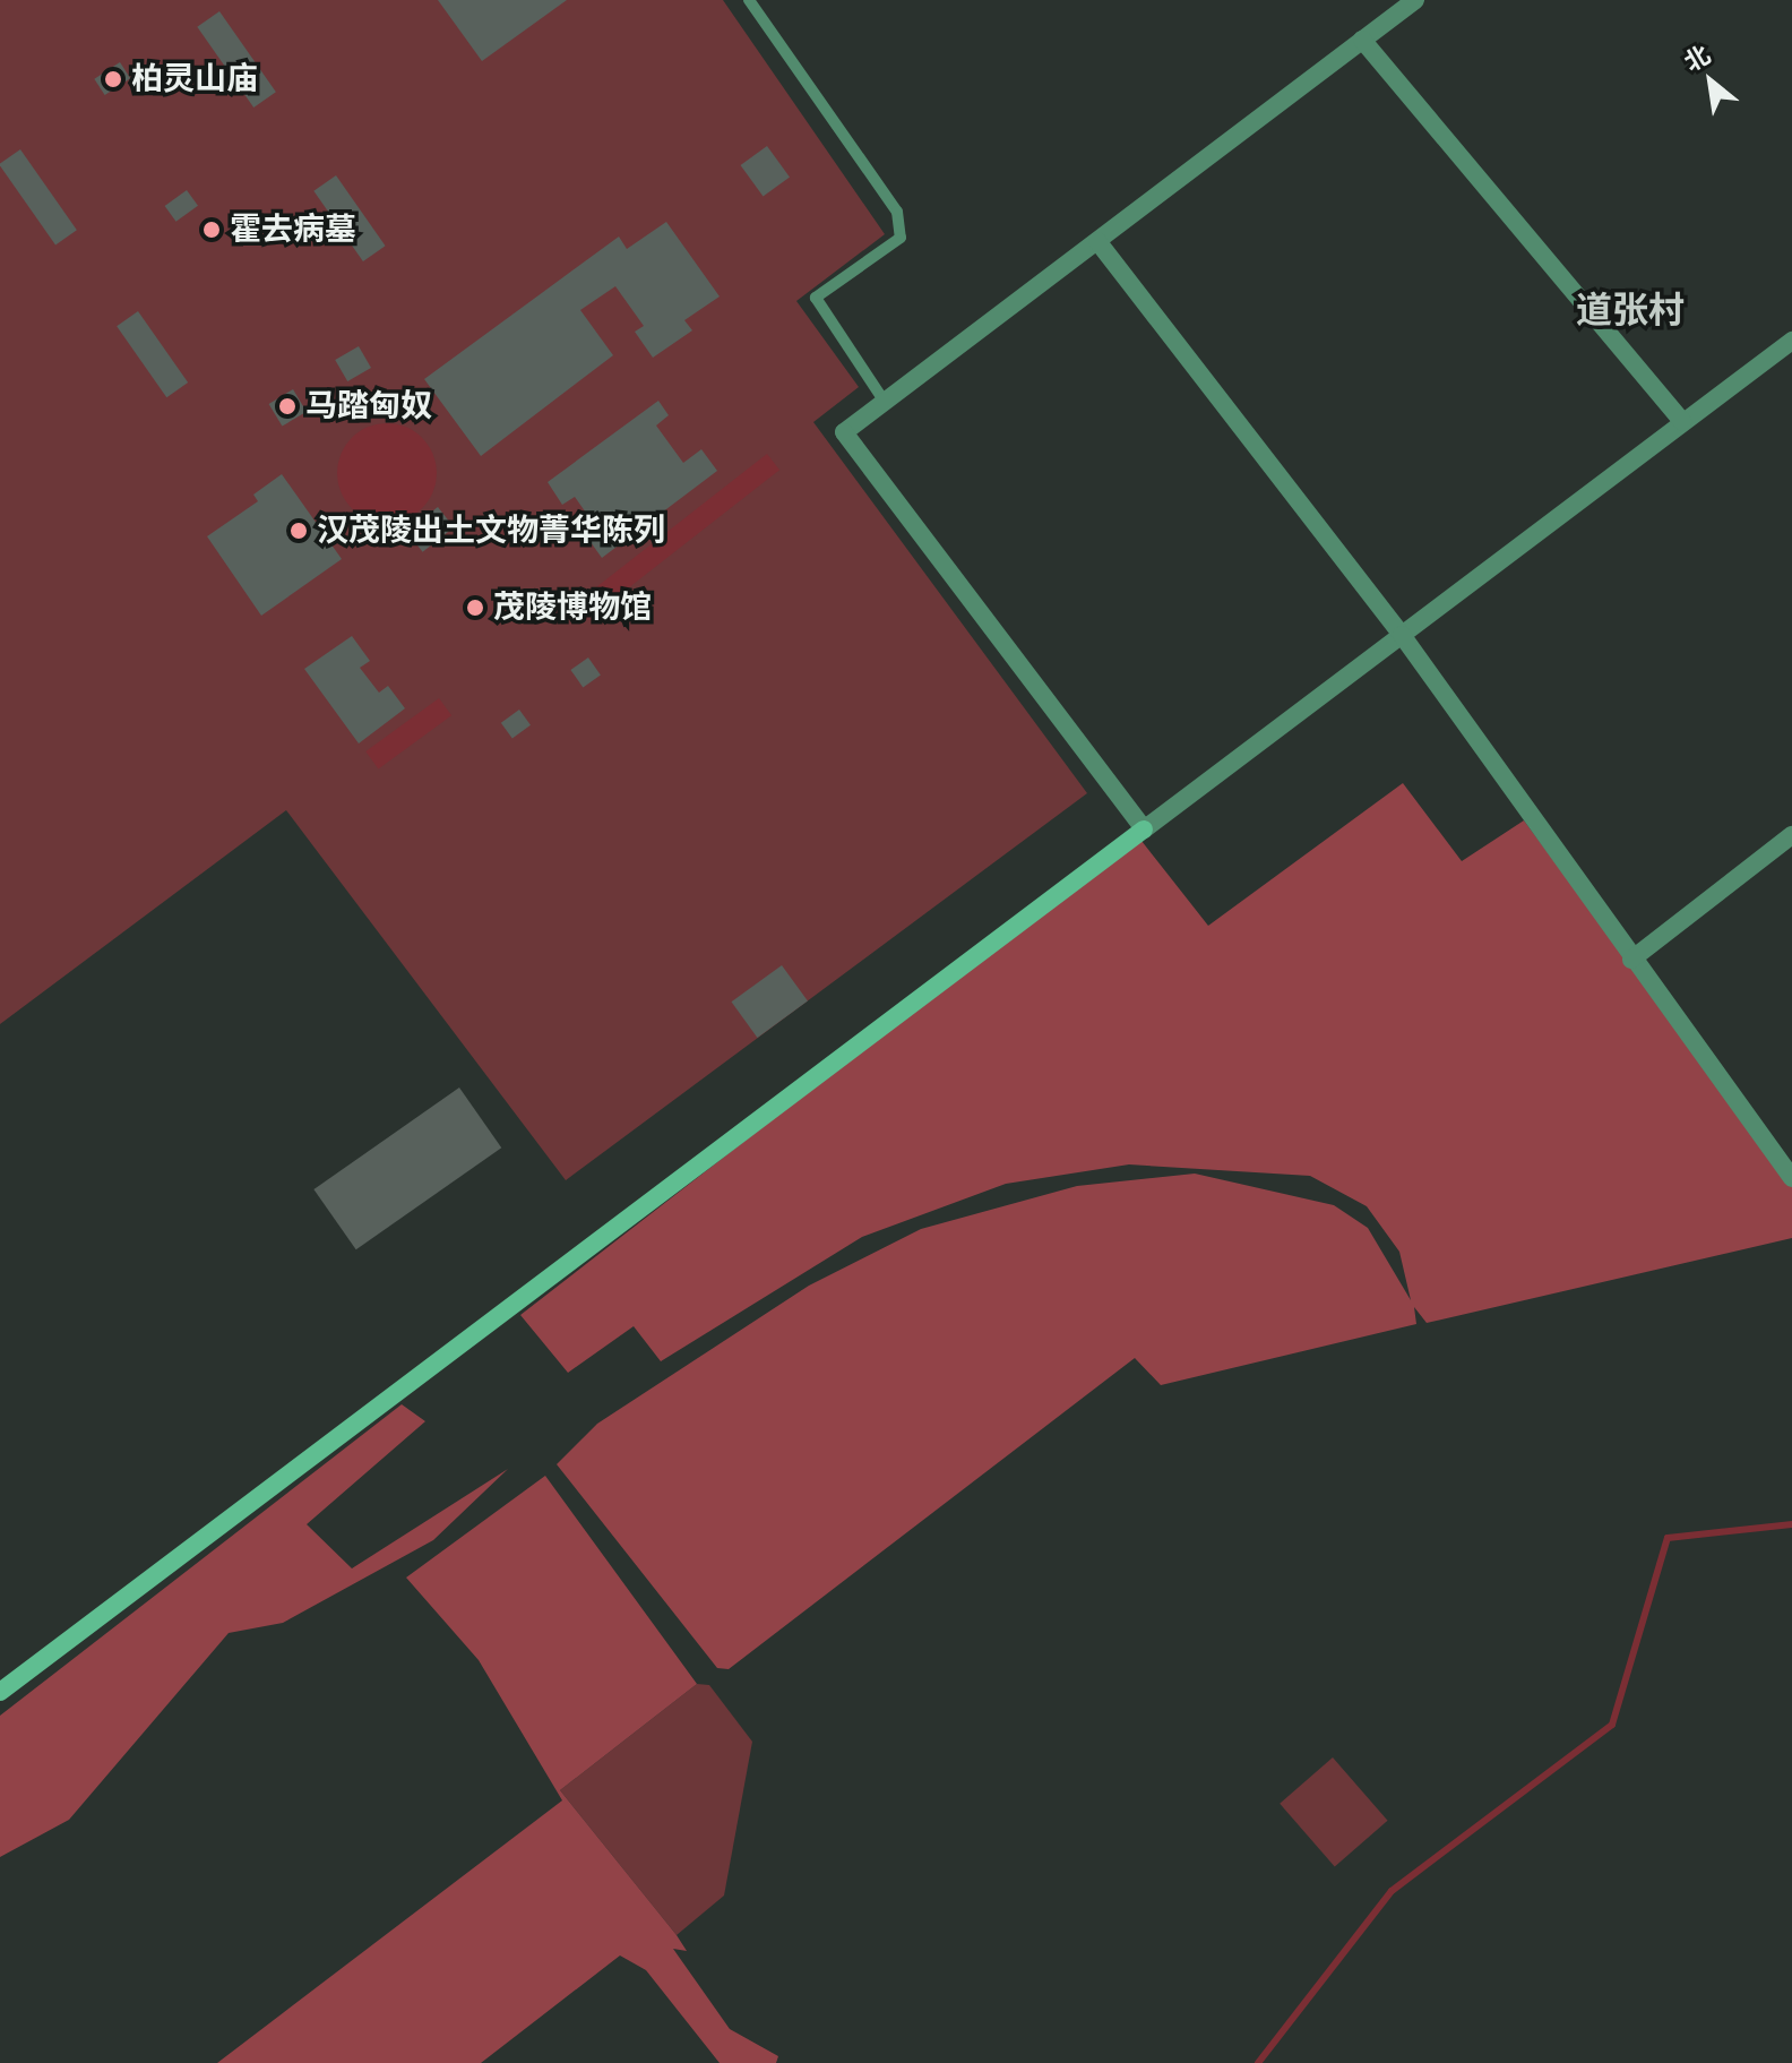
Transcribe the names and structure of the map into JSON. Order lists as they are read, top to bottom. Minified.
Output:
{"districts":["道张村"],"places":["柏灵山庙","霍去病墓","马踏匈奴","汉茂陵出土文物菁华陈列","茂陵博物馆"],"north":"top left"}
